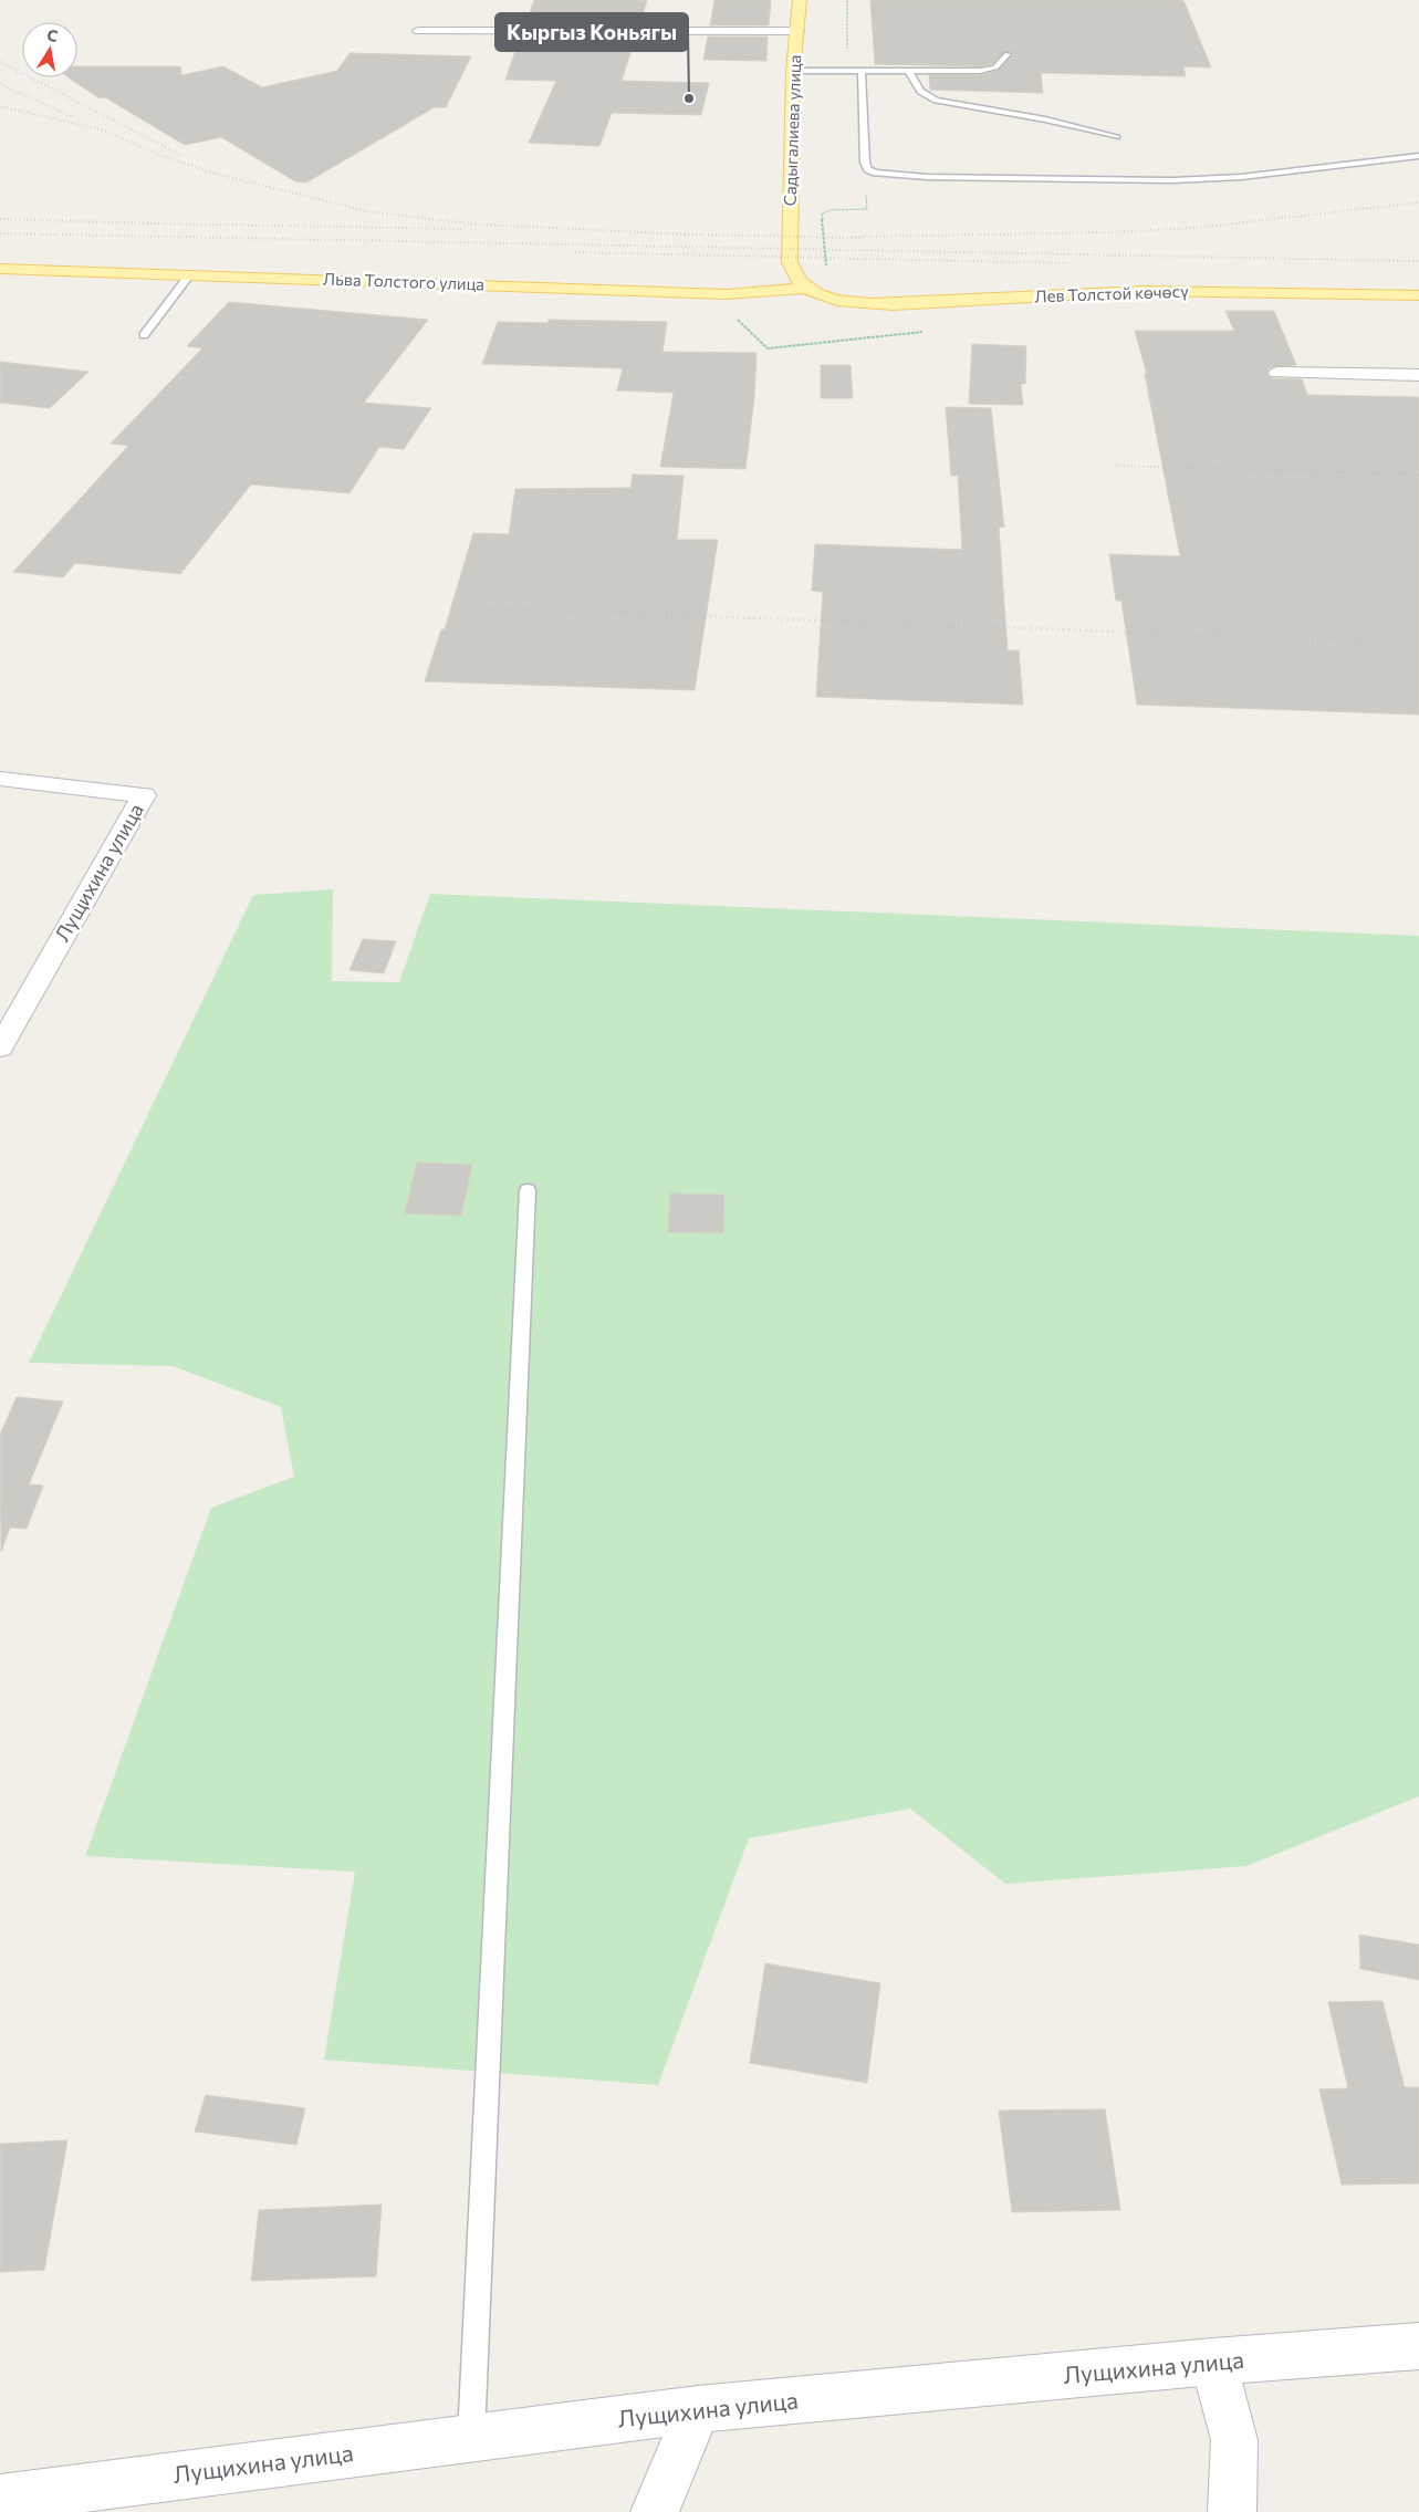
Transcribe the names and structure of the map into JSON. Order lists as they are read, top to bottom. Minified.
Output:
{"streets":{"main road":["Садыгалиева улица","Льва Толстого улица","Лев Толстой көчөсү"],"street":["Лущихина улица"]},"crossings":[["Садыгалиева улица","Льва Толстого улица"],["Садыгалиева улица","Лев Толстой көчөсү"],["Льва Толстого улица","Лев Толстой көчөсү"]],"places":["Кыргыз Коньягы"],"north":"top"}
